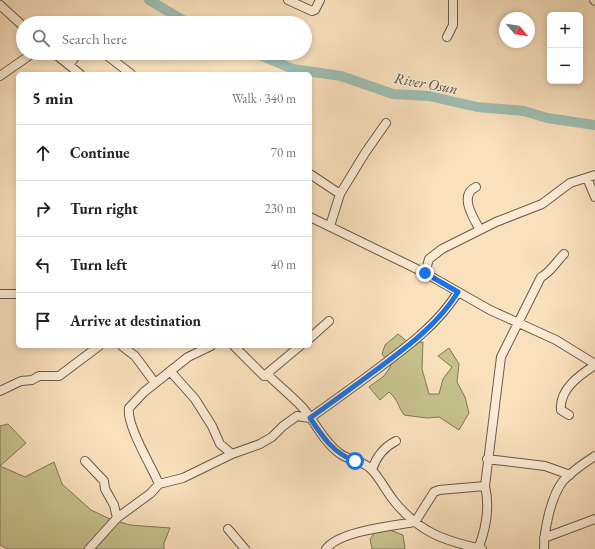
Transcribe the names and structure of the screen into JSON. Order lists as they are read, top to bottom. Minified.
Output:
{"water":["River Osun"],"north":"bottom right","page":{"map_buttons":["+","−"],"search":"Search here","heading":["5 min","Walk · 340 m"],"list":[["Continue","70 m"],["Turn right","230 m"],["Turn left","40 m"],"Arrive at destination"]}}
